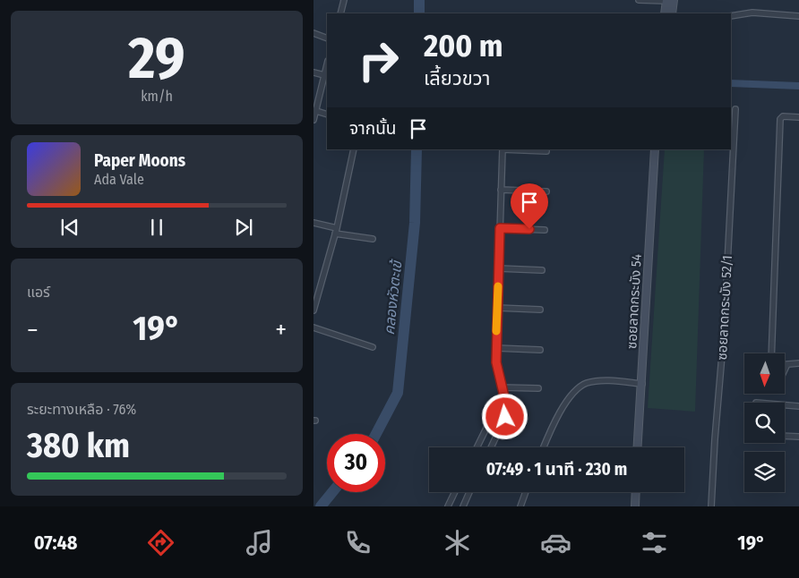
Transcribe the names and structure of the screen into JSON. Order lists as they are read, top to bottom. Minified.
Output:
{"streets":{"main road":["ซอยลาดกระบัง 54"],"street":["ซอยลาดกระบัง 52/1"]},"water":["คลองหัวตะเข้"],"north":"bottom","page":{"tile":[["29","km/h"],"แอร์",["ระยะทางเหลือ · 76%","380 km"]],"turn":["200 m","เลี้ยวขวา"],"then":"จากนั้น","song":["Paper Moons","Ada Vale"],"heat":["−","19°","+"],"limit":"30","trip":"07:49 · 1 นาที · 230 m","tabs":["07:48","19°"]}}
